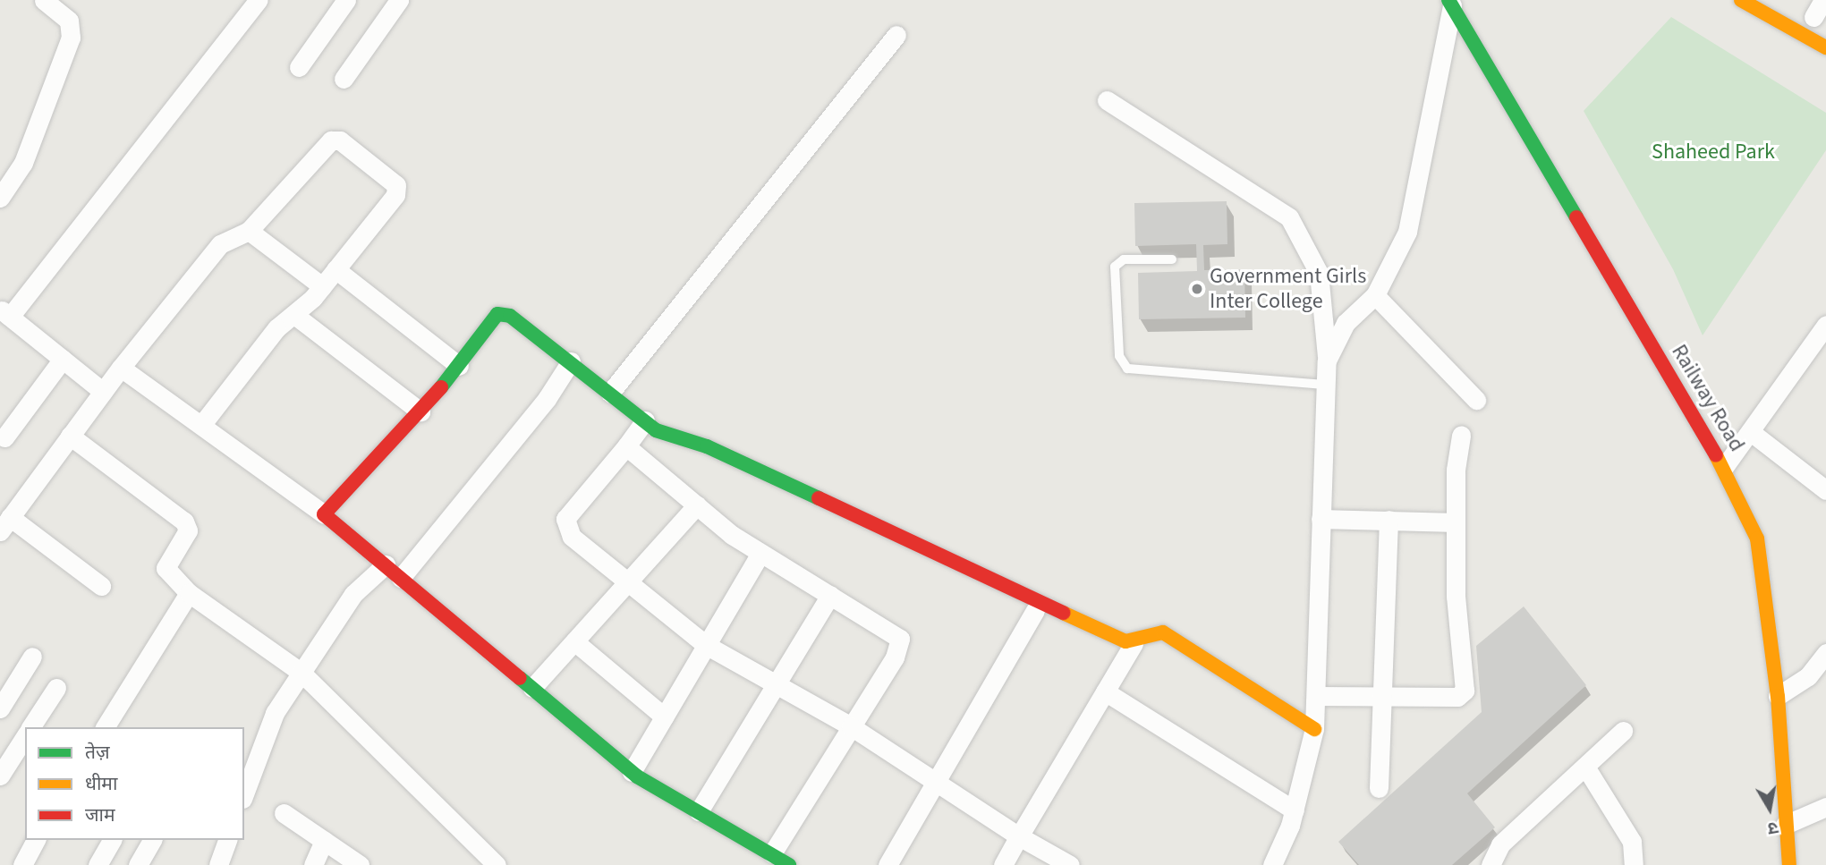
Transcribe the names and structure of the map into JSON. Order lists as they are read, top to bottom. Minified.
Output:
{"streets":{"street":["Railway Road"]},"parks":["Shaheed Park"],"places":["Government Girls Inter College"],"legend":["तेज़","धीमा","जाम"],"north":"bottom"}
